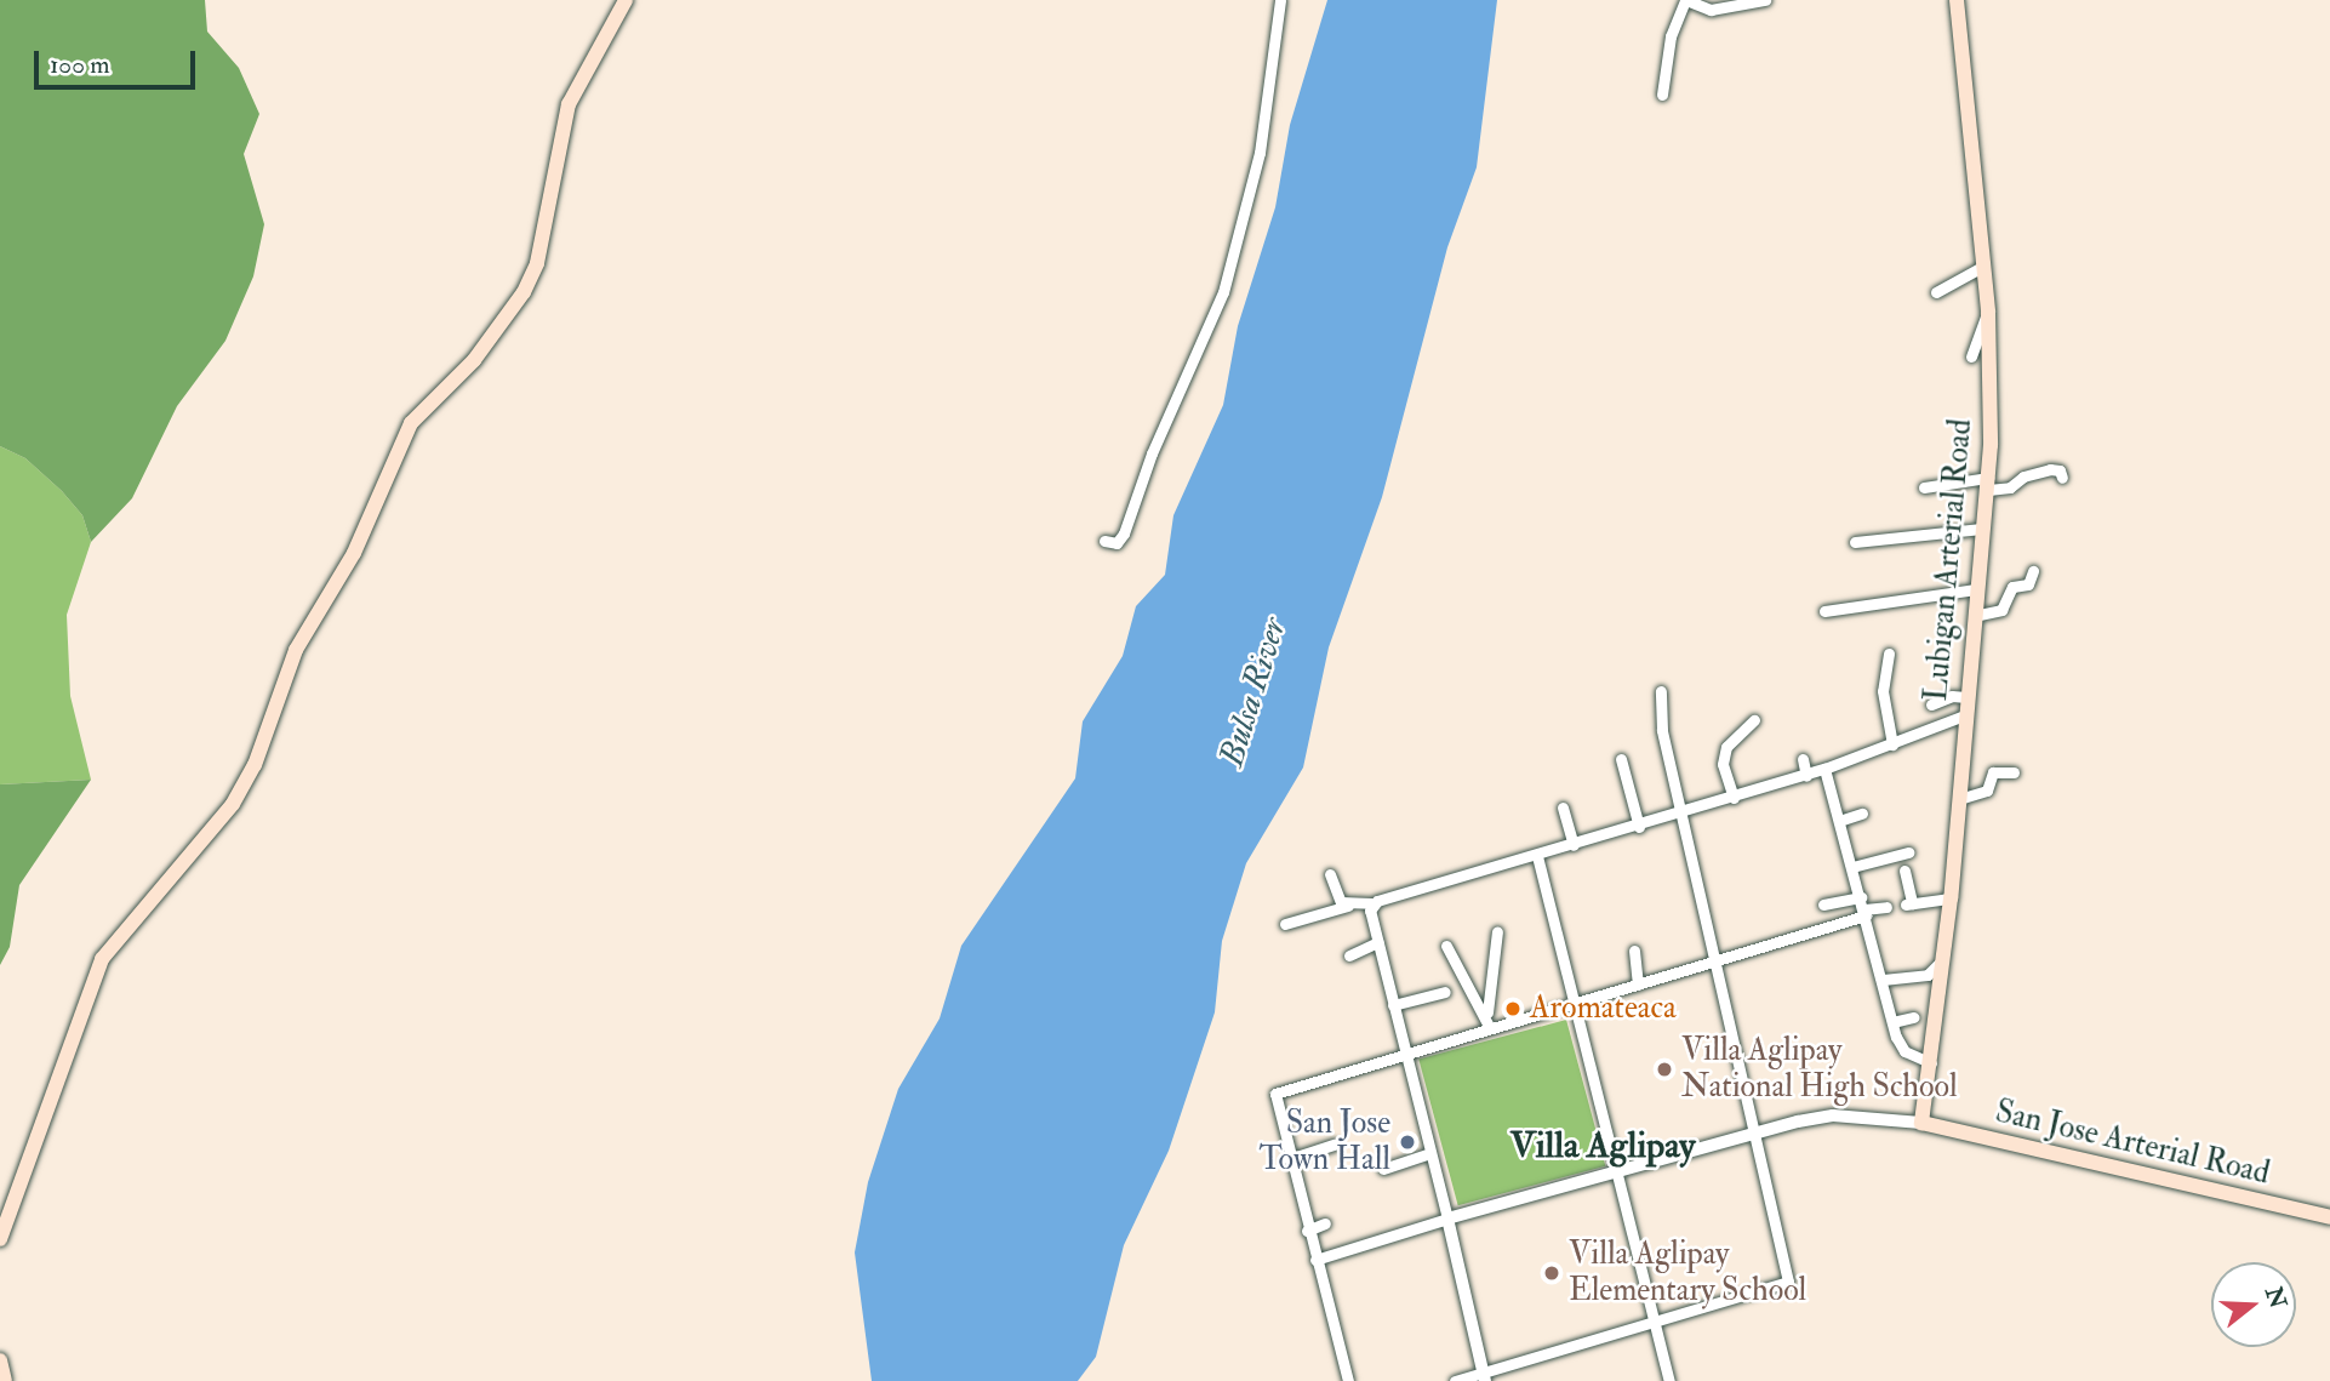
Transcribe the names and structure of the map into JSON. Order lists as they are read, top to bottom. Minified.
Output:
{"streets":{"main road":["Lubigan Arterial Road","San Jose Arterial Road"]},"crossings":[["Lubigan Arterial Road","San Jose Arterial Road"]],"districts":["Villa Aglipay"],"water":["Bulsa River"],"places":["Aromateaca","Villa Aglipay National High School","San Jose Town Hall","Villa Aglipay Elementary School"],"scale_bar":"100 m","north":"right"}
